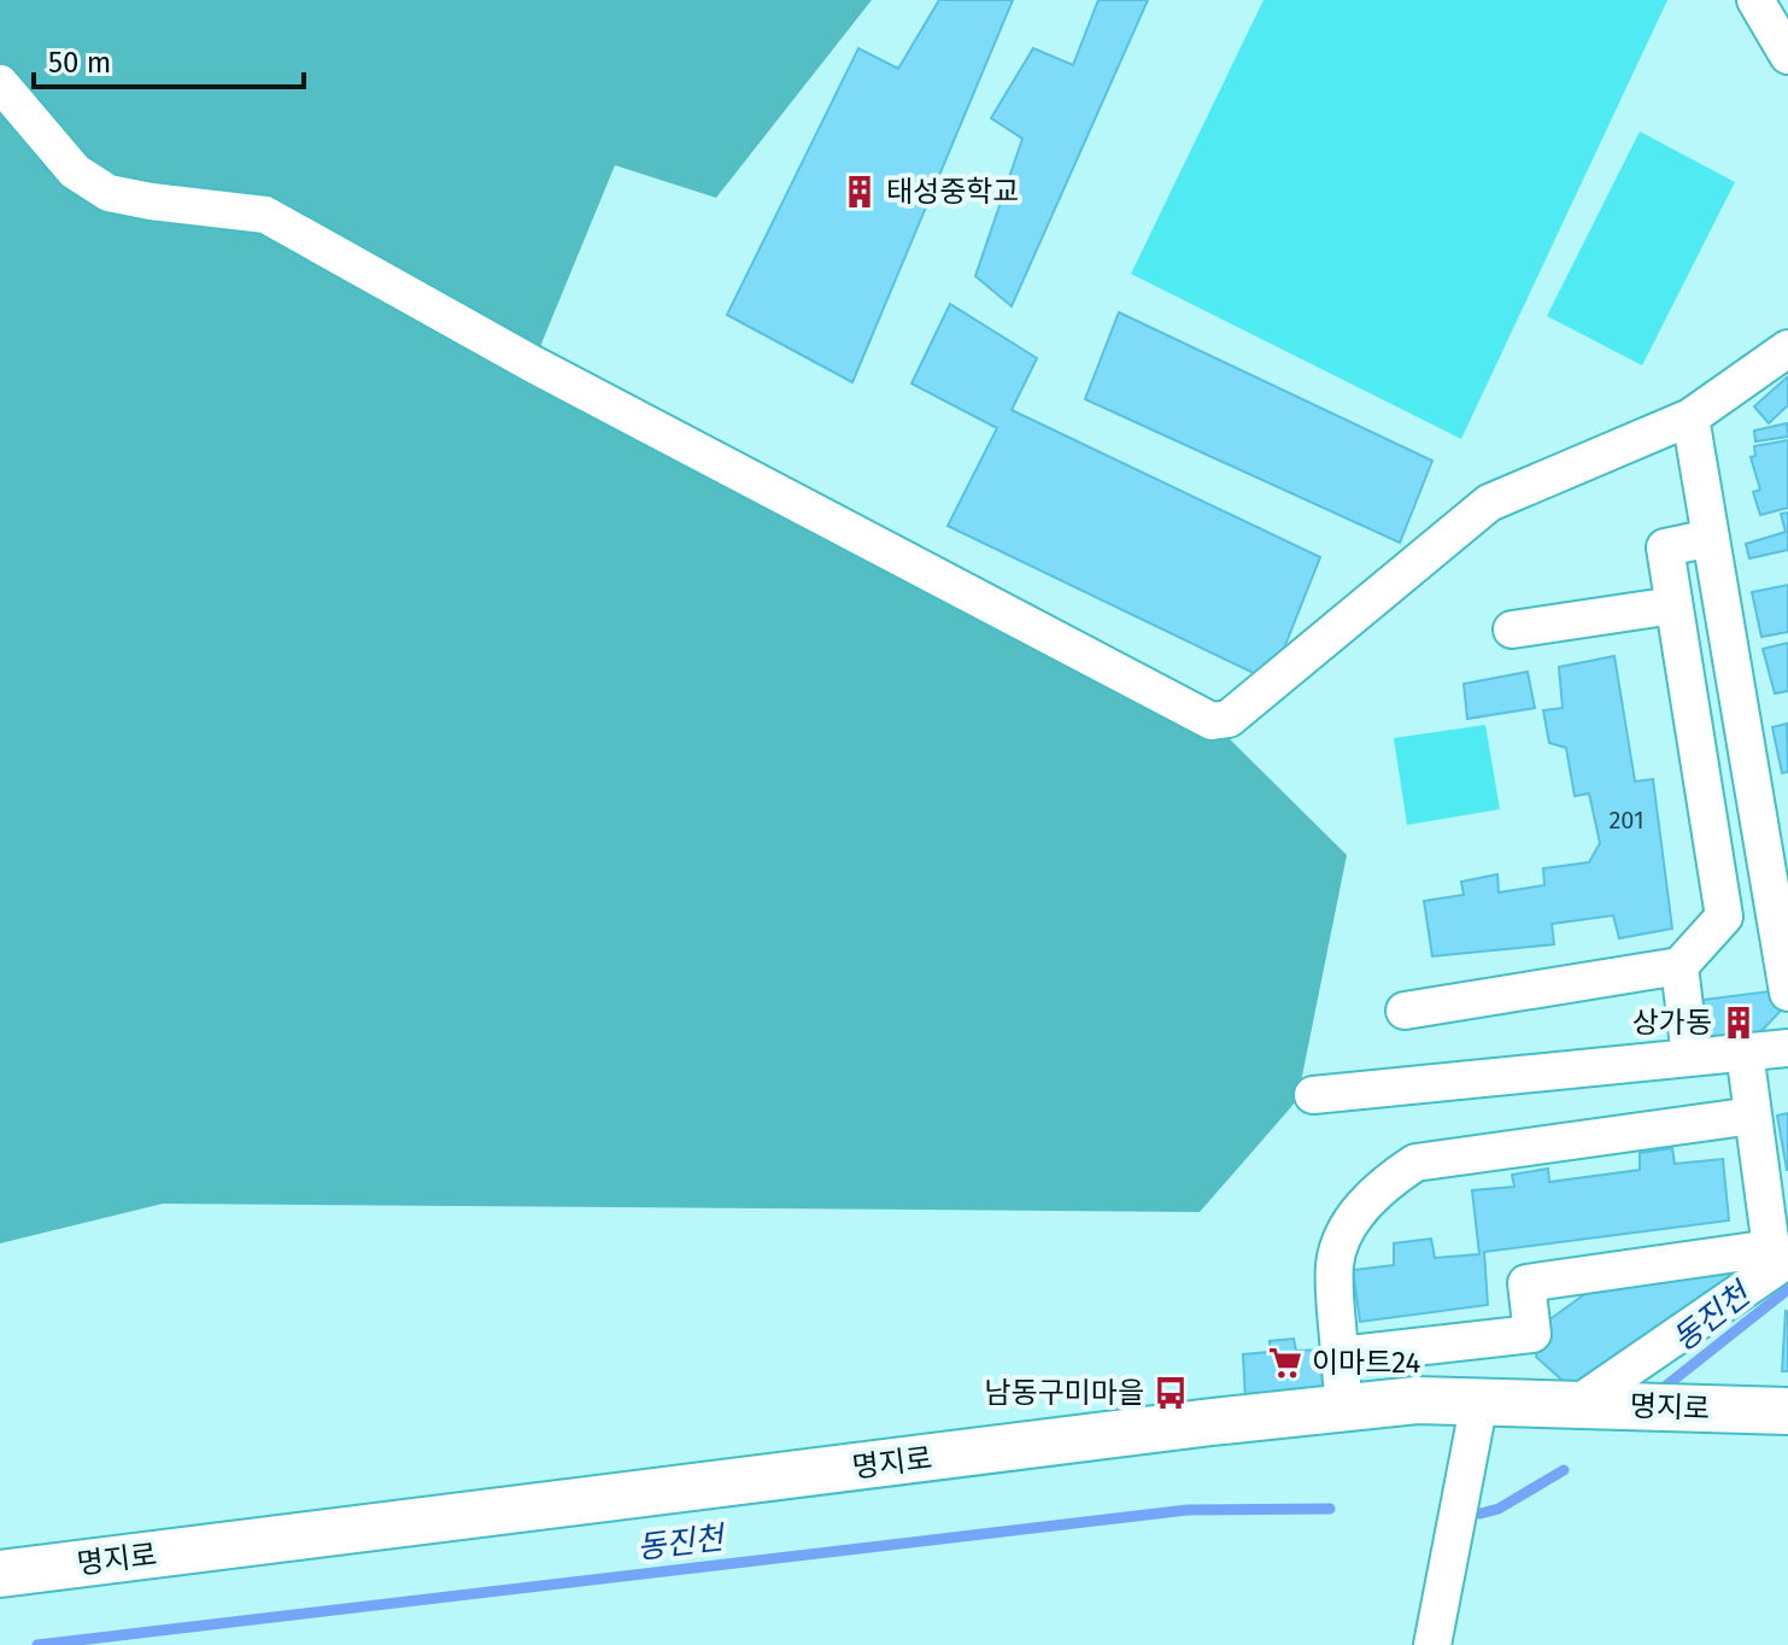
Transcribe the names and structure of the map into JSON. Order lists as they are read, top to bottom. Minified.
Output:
{"streets":{"main road":["명지로"]},"water":["동진천"],"places":{"building":["태성중학교","상가동"],"supermarket":["이마트24"],"bus stop":["남동구미마을"]},"house_numbers":["201"],"scale_bar":"50 m"}
